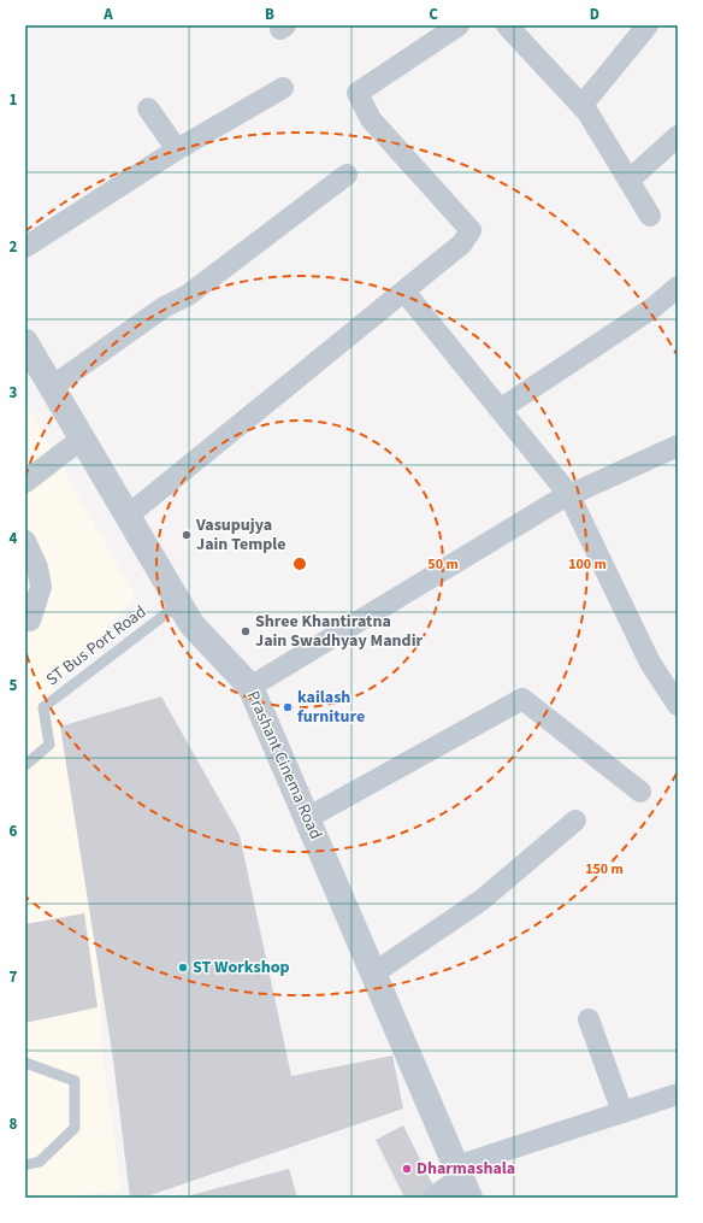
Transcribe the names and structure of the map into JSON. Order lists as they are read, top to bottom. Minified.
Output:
{"streets":{"street":["Prashant Cinema Road"],"lane":["ST Bus Port Road"]},"crossings":[["ST Bus Port Road","Prashant Cinema Road"]],"places":["Vasupujya Jain Temple","Shree Khantiratna Jain Swadhyay Mandir","kailash furniture","ST Workshop","Dharmashala"],"grid":{"columns":["A","B","C","D"],"rows":["1","2","3","4","5","6","7","8"]},"rings":["50 m","100 m","150 m"]}
